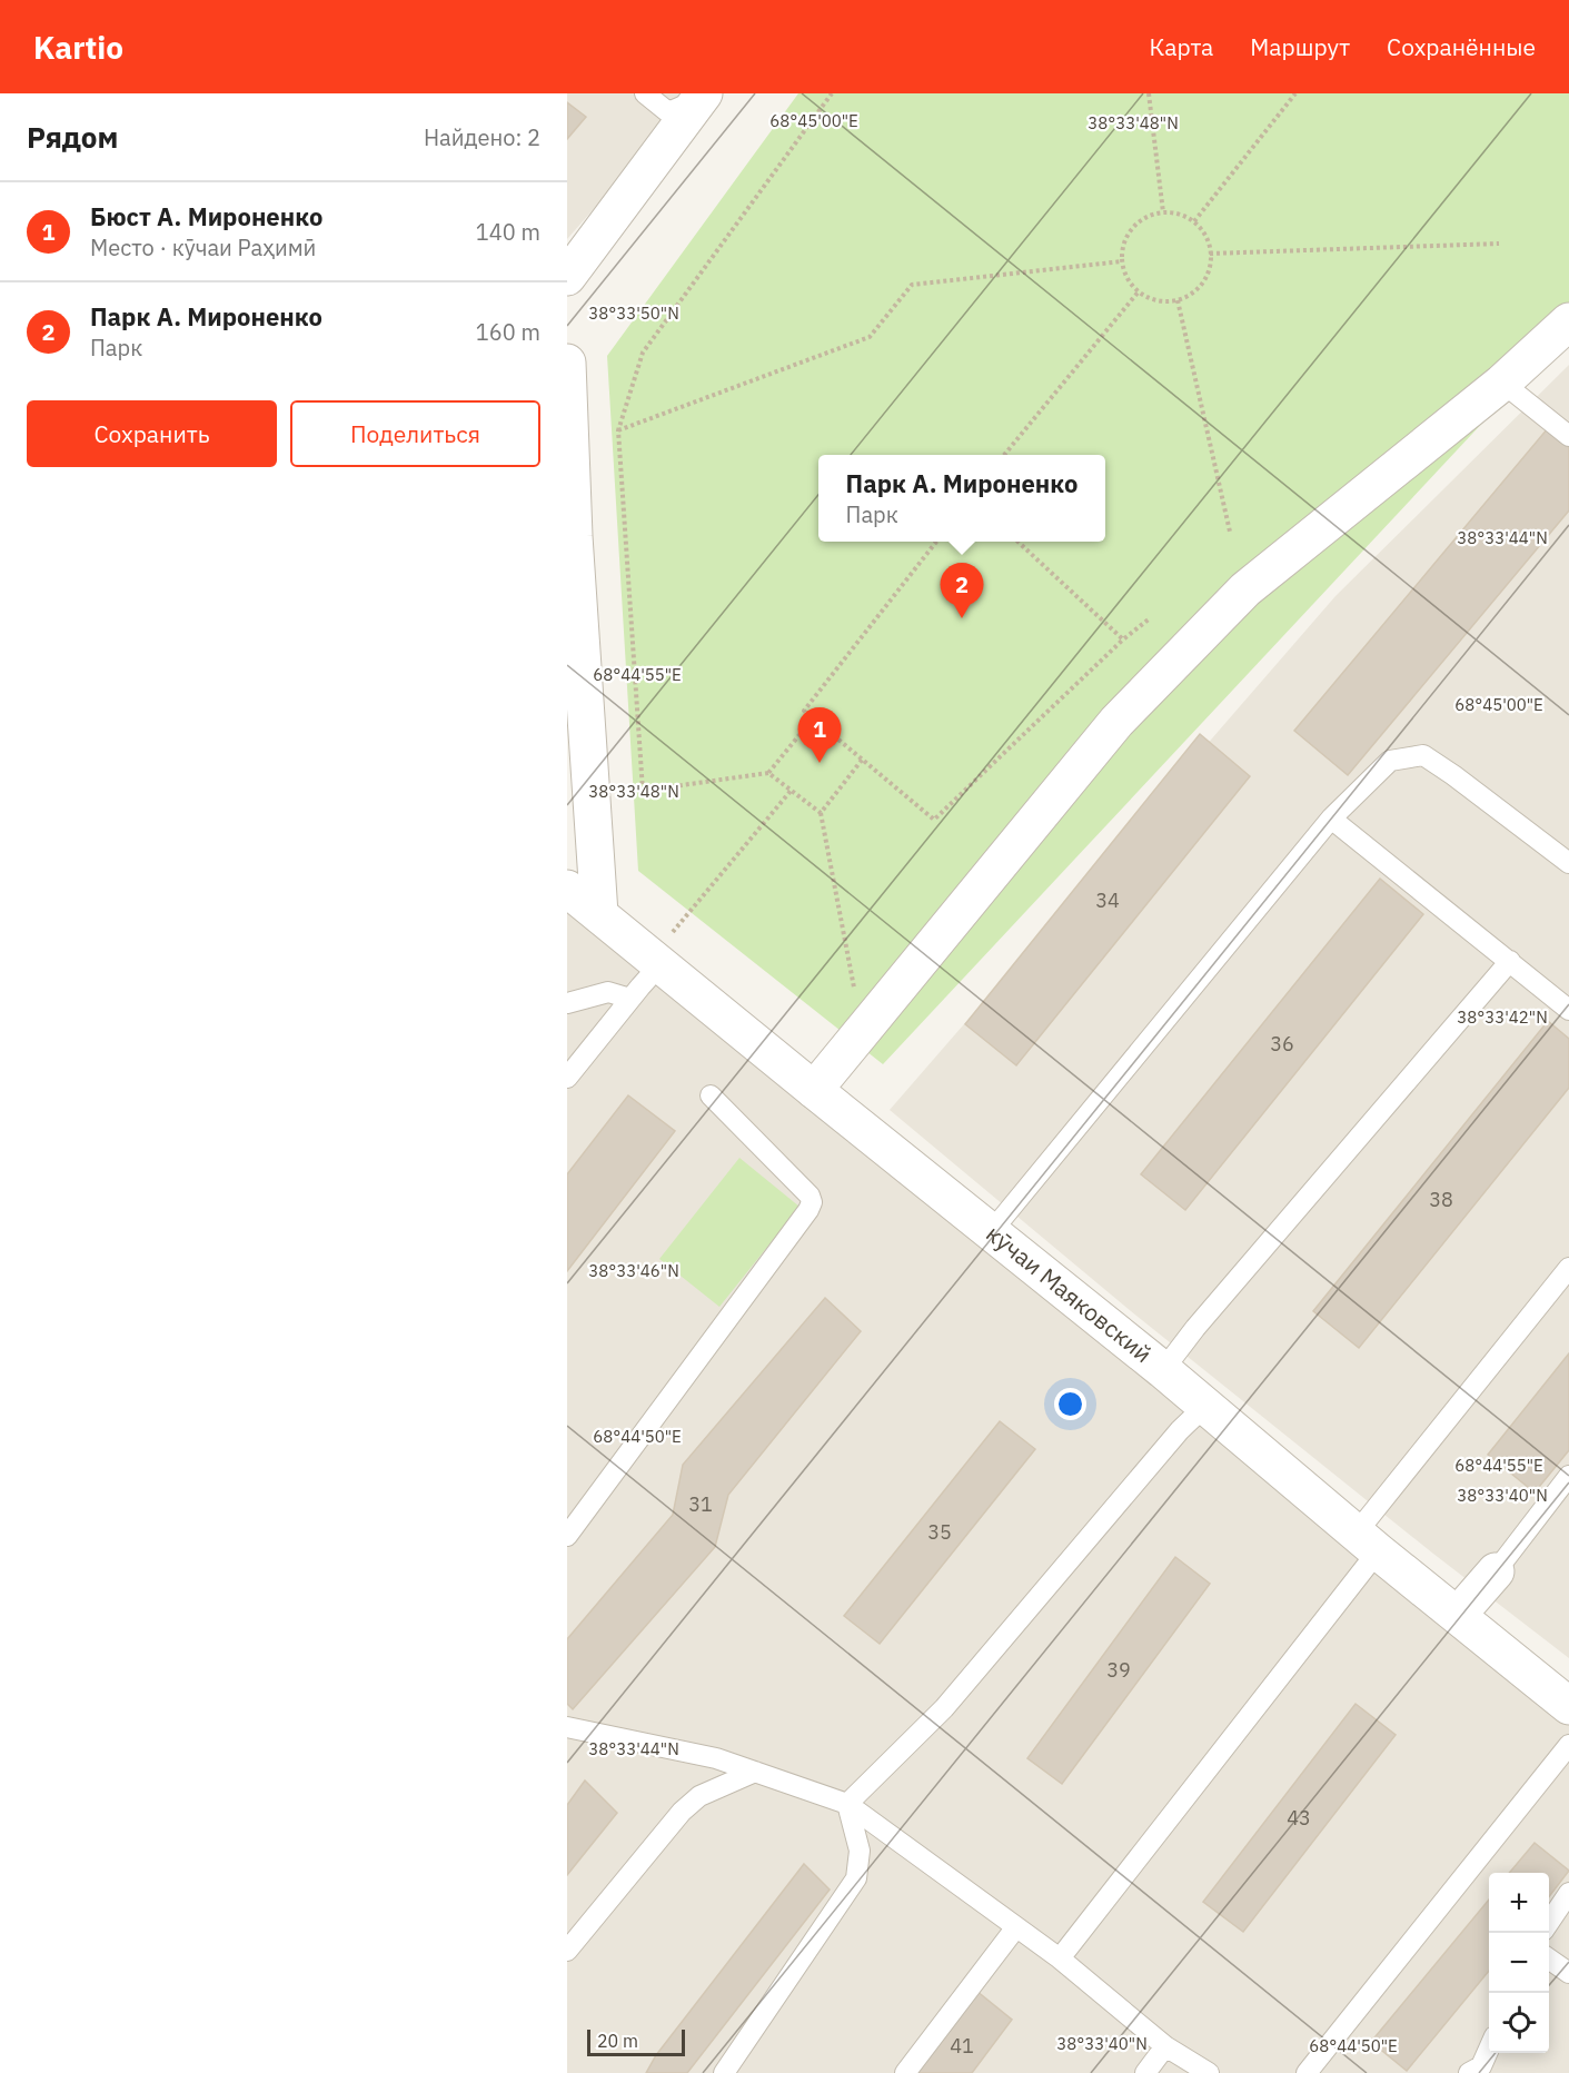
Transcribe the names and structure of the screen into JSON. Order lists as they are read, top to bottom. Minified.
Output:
{"streets":{"street":["кӯчаи Маяковский"]},"house_numbers":["34","36","38","31","35","39","43","41"],"scale_bar":"20 m","page":{"header":"Kartio","nav":["Карта","Маршрут","Сохранённые"],"heading":["Рядом","Найдено: 2"],"list":[{"mark":"1","name":"Бюст А. Мироненко","note":"Место · кӯчаи Раҳимӣ","value":"140 m"},{"mark":"2","name":"Парк А. Мироненко","note":"Парк","value":"160 m"}],"buttons":["Сохранить","Поделиться"],"popup":["Парк А. Мироненко","Парк"],"pins":["2","1"],"map_buttons":["+","−"],"scale":"20 m"},"coordinates":["68°45'00\"E","38°33'48\"N","38°33'50\"N","38°33'44\"N","68°44'55\"E","38°33'42\"N","38°33'46\"N","68°44'50\"E","38°33'40\"N"]}
